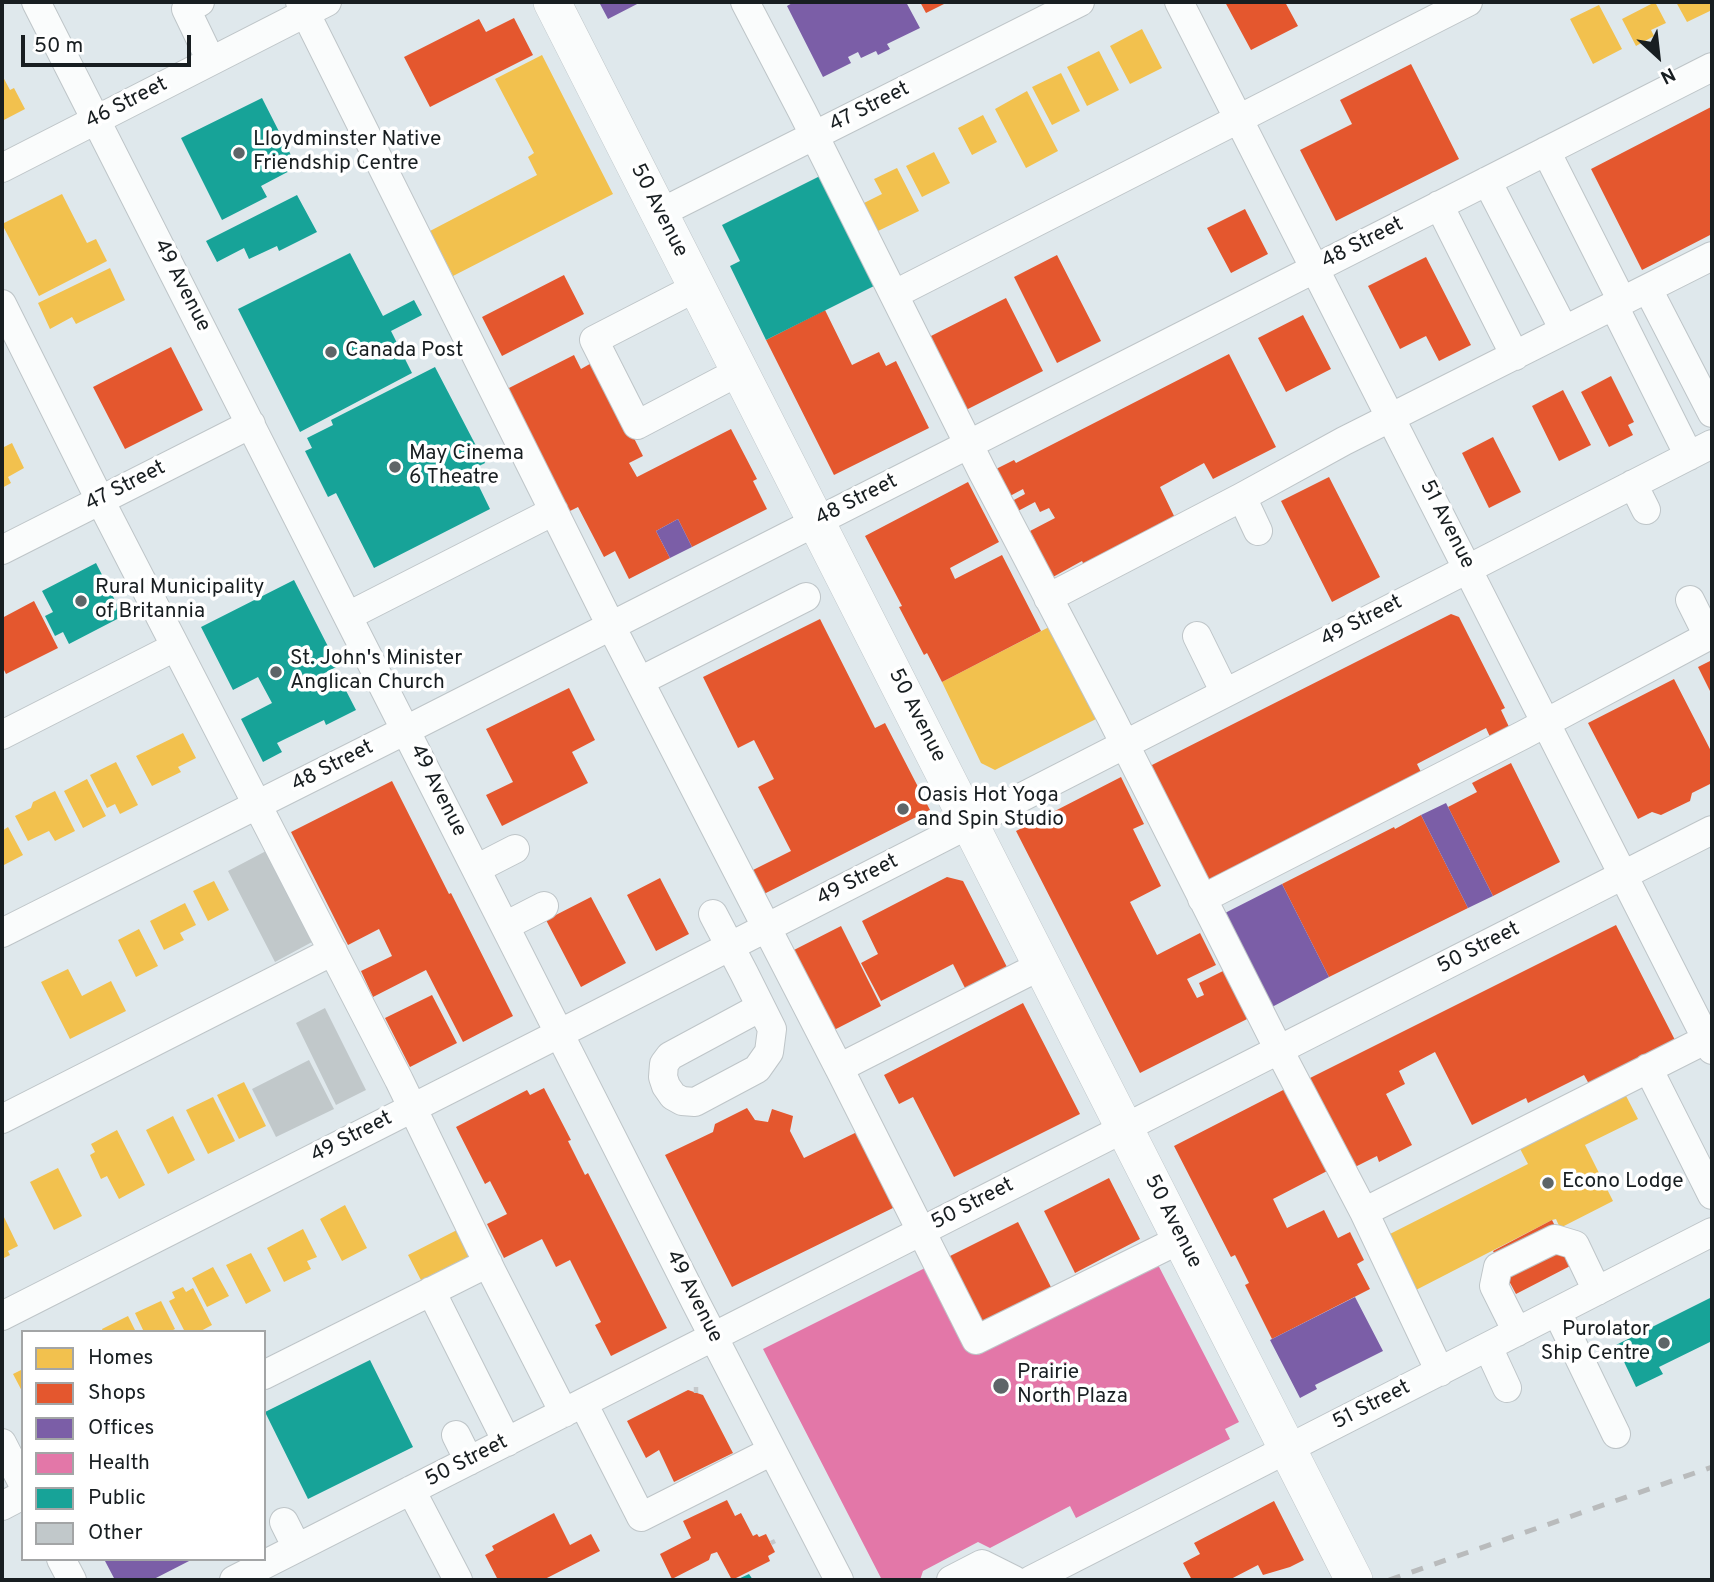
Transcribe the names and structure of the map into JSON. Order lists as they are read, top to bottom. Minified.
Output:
{"streets":{"main road":["50 Avenue"],"street":["46 Street","47 Street","48 Street","49 Avenue","51 Avenue","49 Street","50 Street","51 Street"]},"crossings":[["46 Street","49 Avenue"],["47 Street","50 Avenue"],["47 Street","49 Avenue"],["50 Avenue","48 Street"],["50 Avenue","49 Street"],["50 Avenue","50 Street"],["50 Avenue","51 Street"],["48 Street","49 Avenue"],["48 Street","51 Avenue"],["49 Avenue","49 Street"],["49 Avenue","50 Street"],["51 Avenue","49 Street"],["51 Avenue","50 Street"]],"places":["Lloydminster Native Friendship Centre","Canada Post","May Cinema 6 Theatre","Rural Municipality of Britannia","St. John's Minister Anglican Church","Oasis Hot Yoga and Spin Studio","Econo Lodge","Purolator Ship Centre","Prairie North Plaza"],"legend":["Homes","Shops","Offices","Health","Public","Other"],"scale_bar":"50 m","north":"bottom right"}
